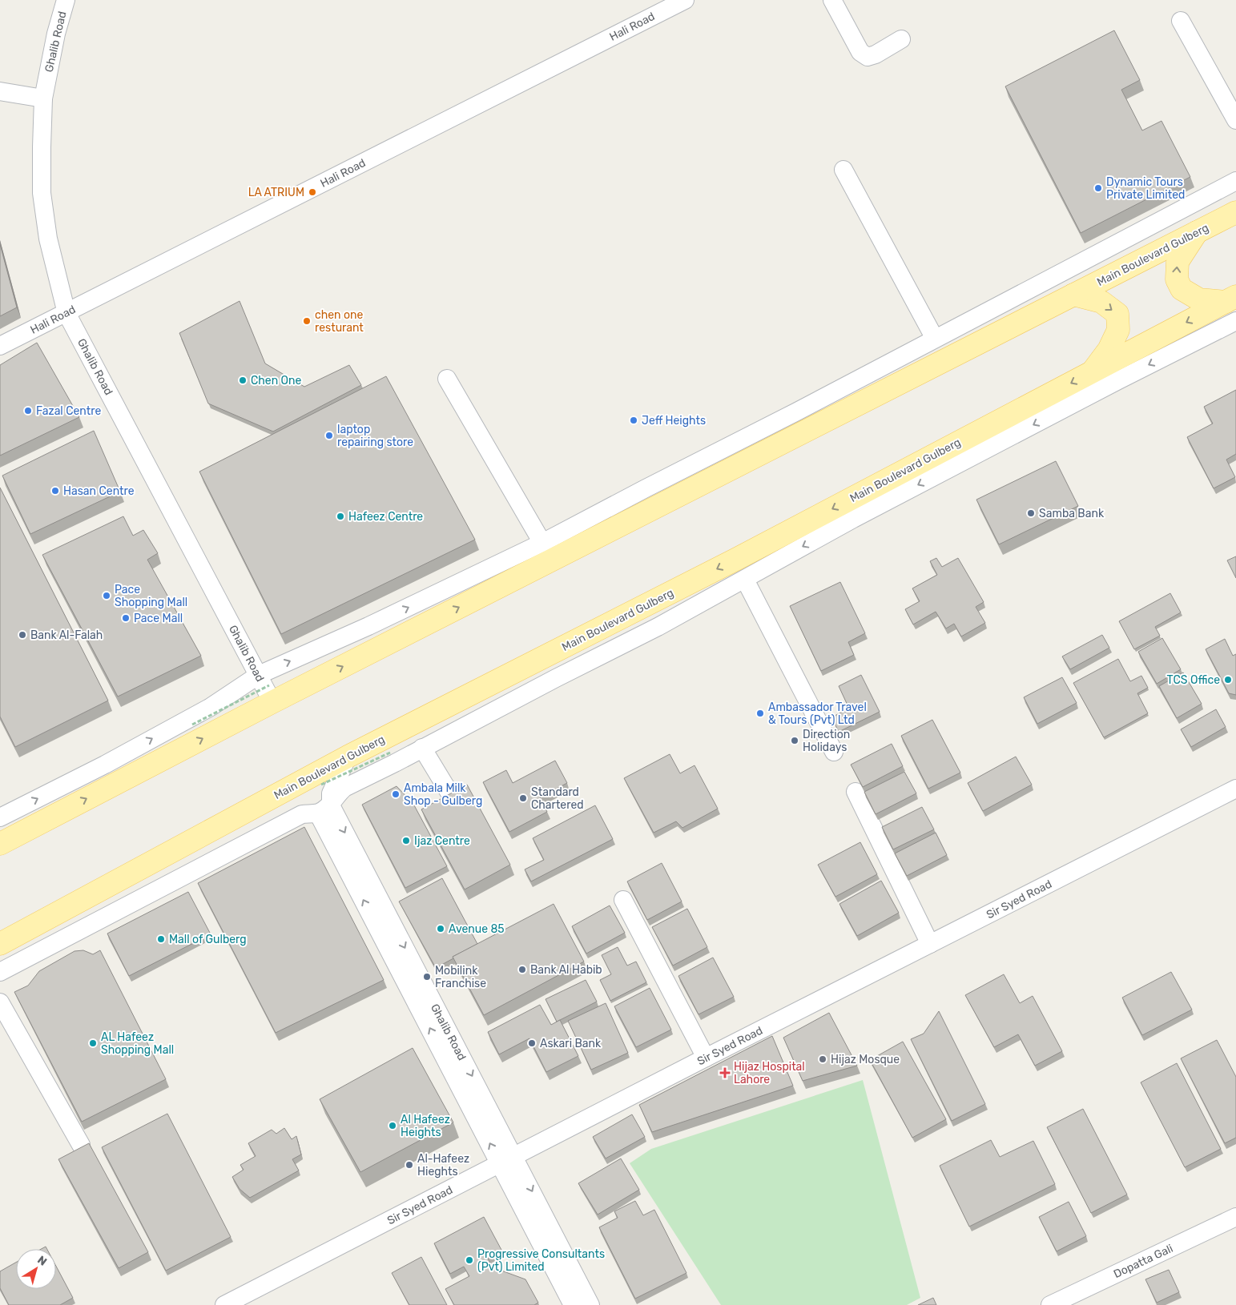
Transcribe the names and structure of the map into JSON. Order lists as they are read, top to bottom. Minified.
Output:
{"streets":{"main road":["Main Boulevard Gulberg"],"street":["Hali Road","Ghalib Road","Sir Syed Road","Dopatta Gali"]},"crossings":[["Hali Road","Ghalib Road"],["Ghalib Road","Main Boulevard Gulberg"],["Ghalib Road","Sir Syed Road"]],"places":{"other":["Dynamic Tours Private Limited","LA ATRIUM","chen one resturant","Chen One","Fazal Centre","Jeff Heights","laptop repairing store","Hasan Centre","Samba Bank","Hafeez Centre","Pace Shopping Mall","Pace Mall","Bank Al-Falah","TCS Office","Ambassador Travel & Tours (Pvt) Ltd","Direction Holidays","Ambala Milk Shop - Gulberg","Standard Chartered","Ijaz Centre","Avenue 85","Mall of Gulberg","Bank Al Habib","Mobilink Franchise","AL Hafeez Shopping Mall","Askari Bank","Hijaz Mosque","Al Hafeez Heights","Al-Hafeez Hieghts","Progressive Consultants (Pvt) Limited"],"health":["Hijaz Hospital Lahore"]},"north":"top right"}
